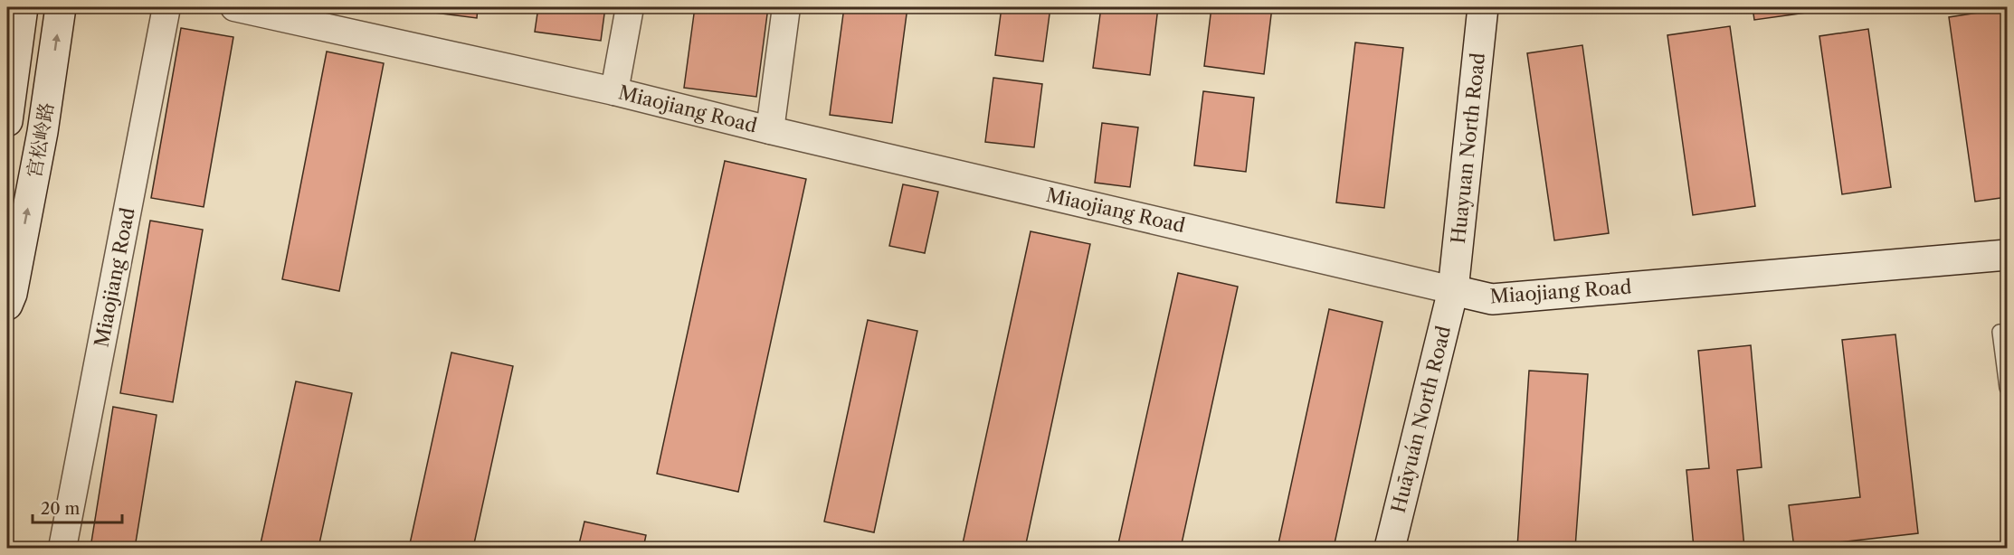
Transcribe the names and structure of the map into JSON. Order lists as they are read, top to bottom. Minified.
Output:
{"streets":{"street":["Miaojiang Road","宫松岭路","Huayuan North Road","Huāyuán North Road"]},"crossings":[["Miaojiang Road","Huayuan North Road"],["Miaojiang Road","Huāyuán North Road"],["Huayuan North Road","Huāyuán North Road"]],"scale_bar":"20 m"}
